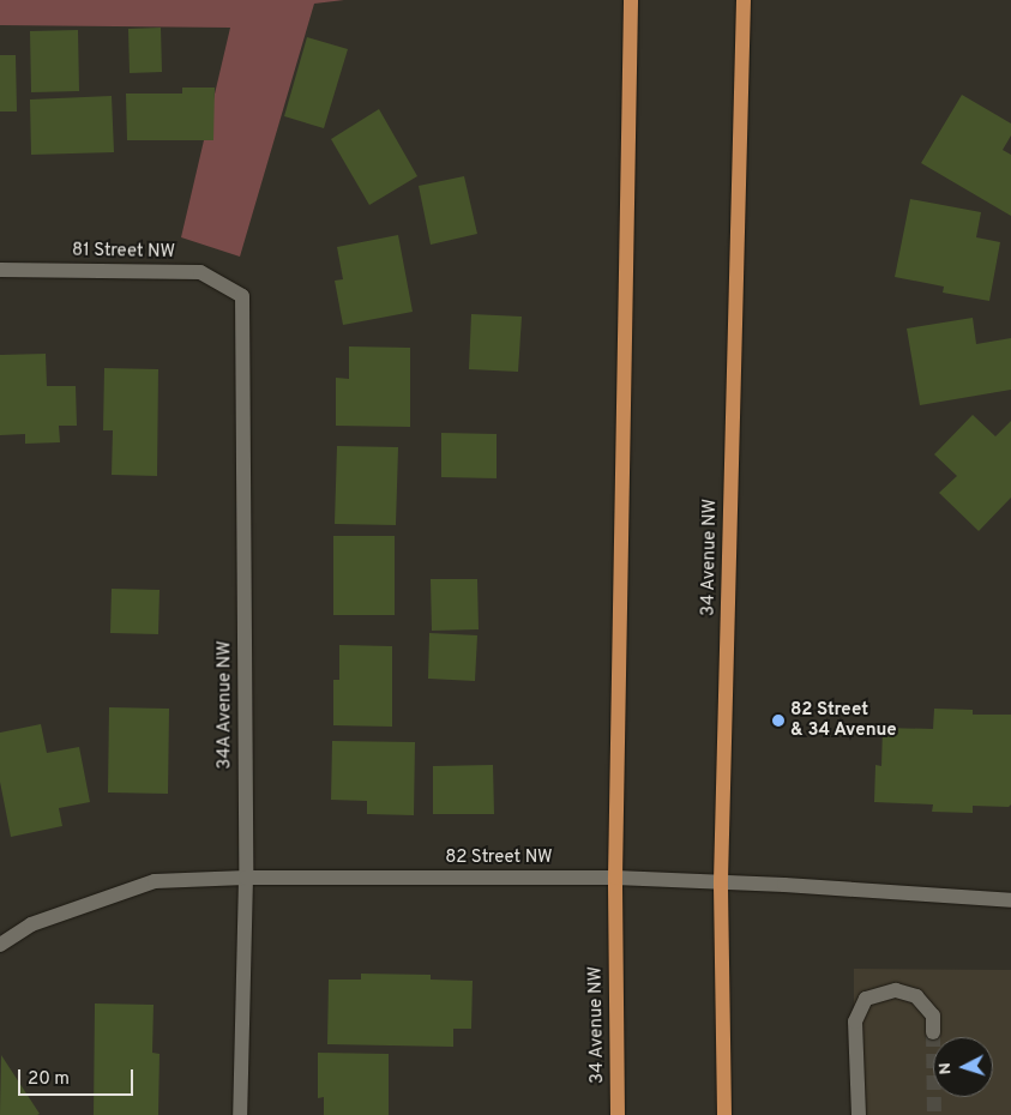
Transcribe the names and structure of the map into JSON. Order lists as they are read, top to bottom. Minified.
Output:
{"streets":{"main road":["34 Avenue NW"],"street":["81 Street NW","34A Avenue NW","82 Street NW"]},"crossings":[["81 Street NW","34A Avenue NW"],["34 Avenue NW","82 Street NW"],["34A Avenue NW","82 Street NW"]],"places":["82 Street & 34 Avenue"],"scale_bar":"20 m","north":"left"}
